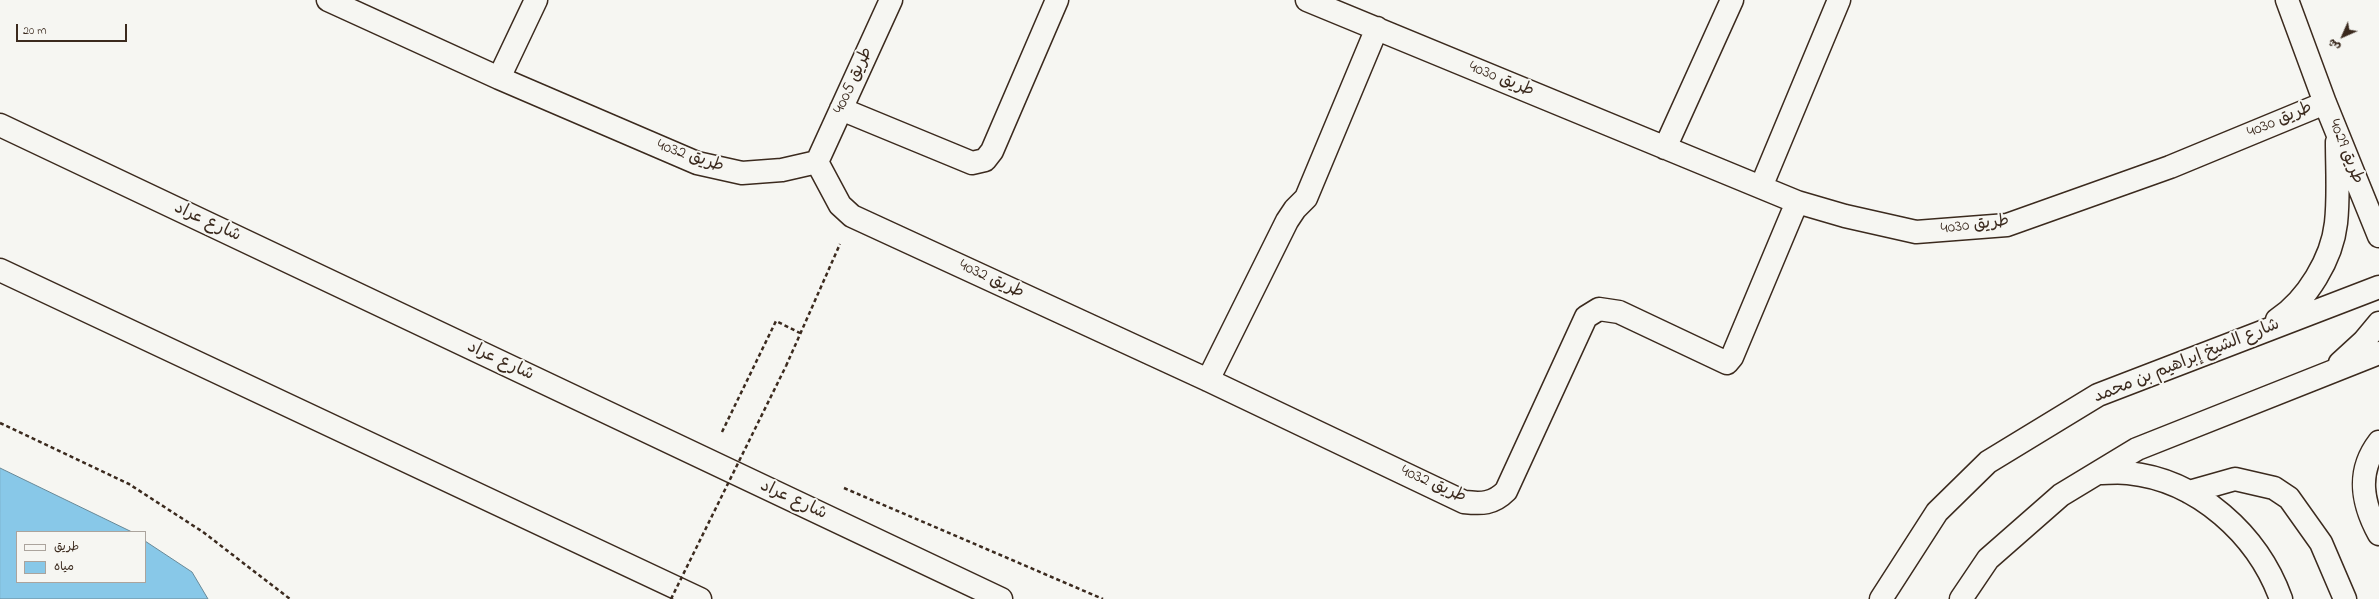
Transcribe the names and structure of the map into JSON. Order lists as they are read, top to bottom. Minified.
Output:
{"streets":{"street":["طريق 4030","طريق 4005","طريق 4029","طريق 4032","شارع عراد","شارع الشيخ إبراهيم بن محمد"]},"crossings":[["طريق 4030","طريق 4029"],["طريق 4030","طريق 4032"],["طريق 4005","طريق 4032"]],"legend":["طريق","مياه"],"scale_bar":"20 m","north":"bottom left"}
